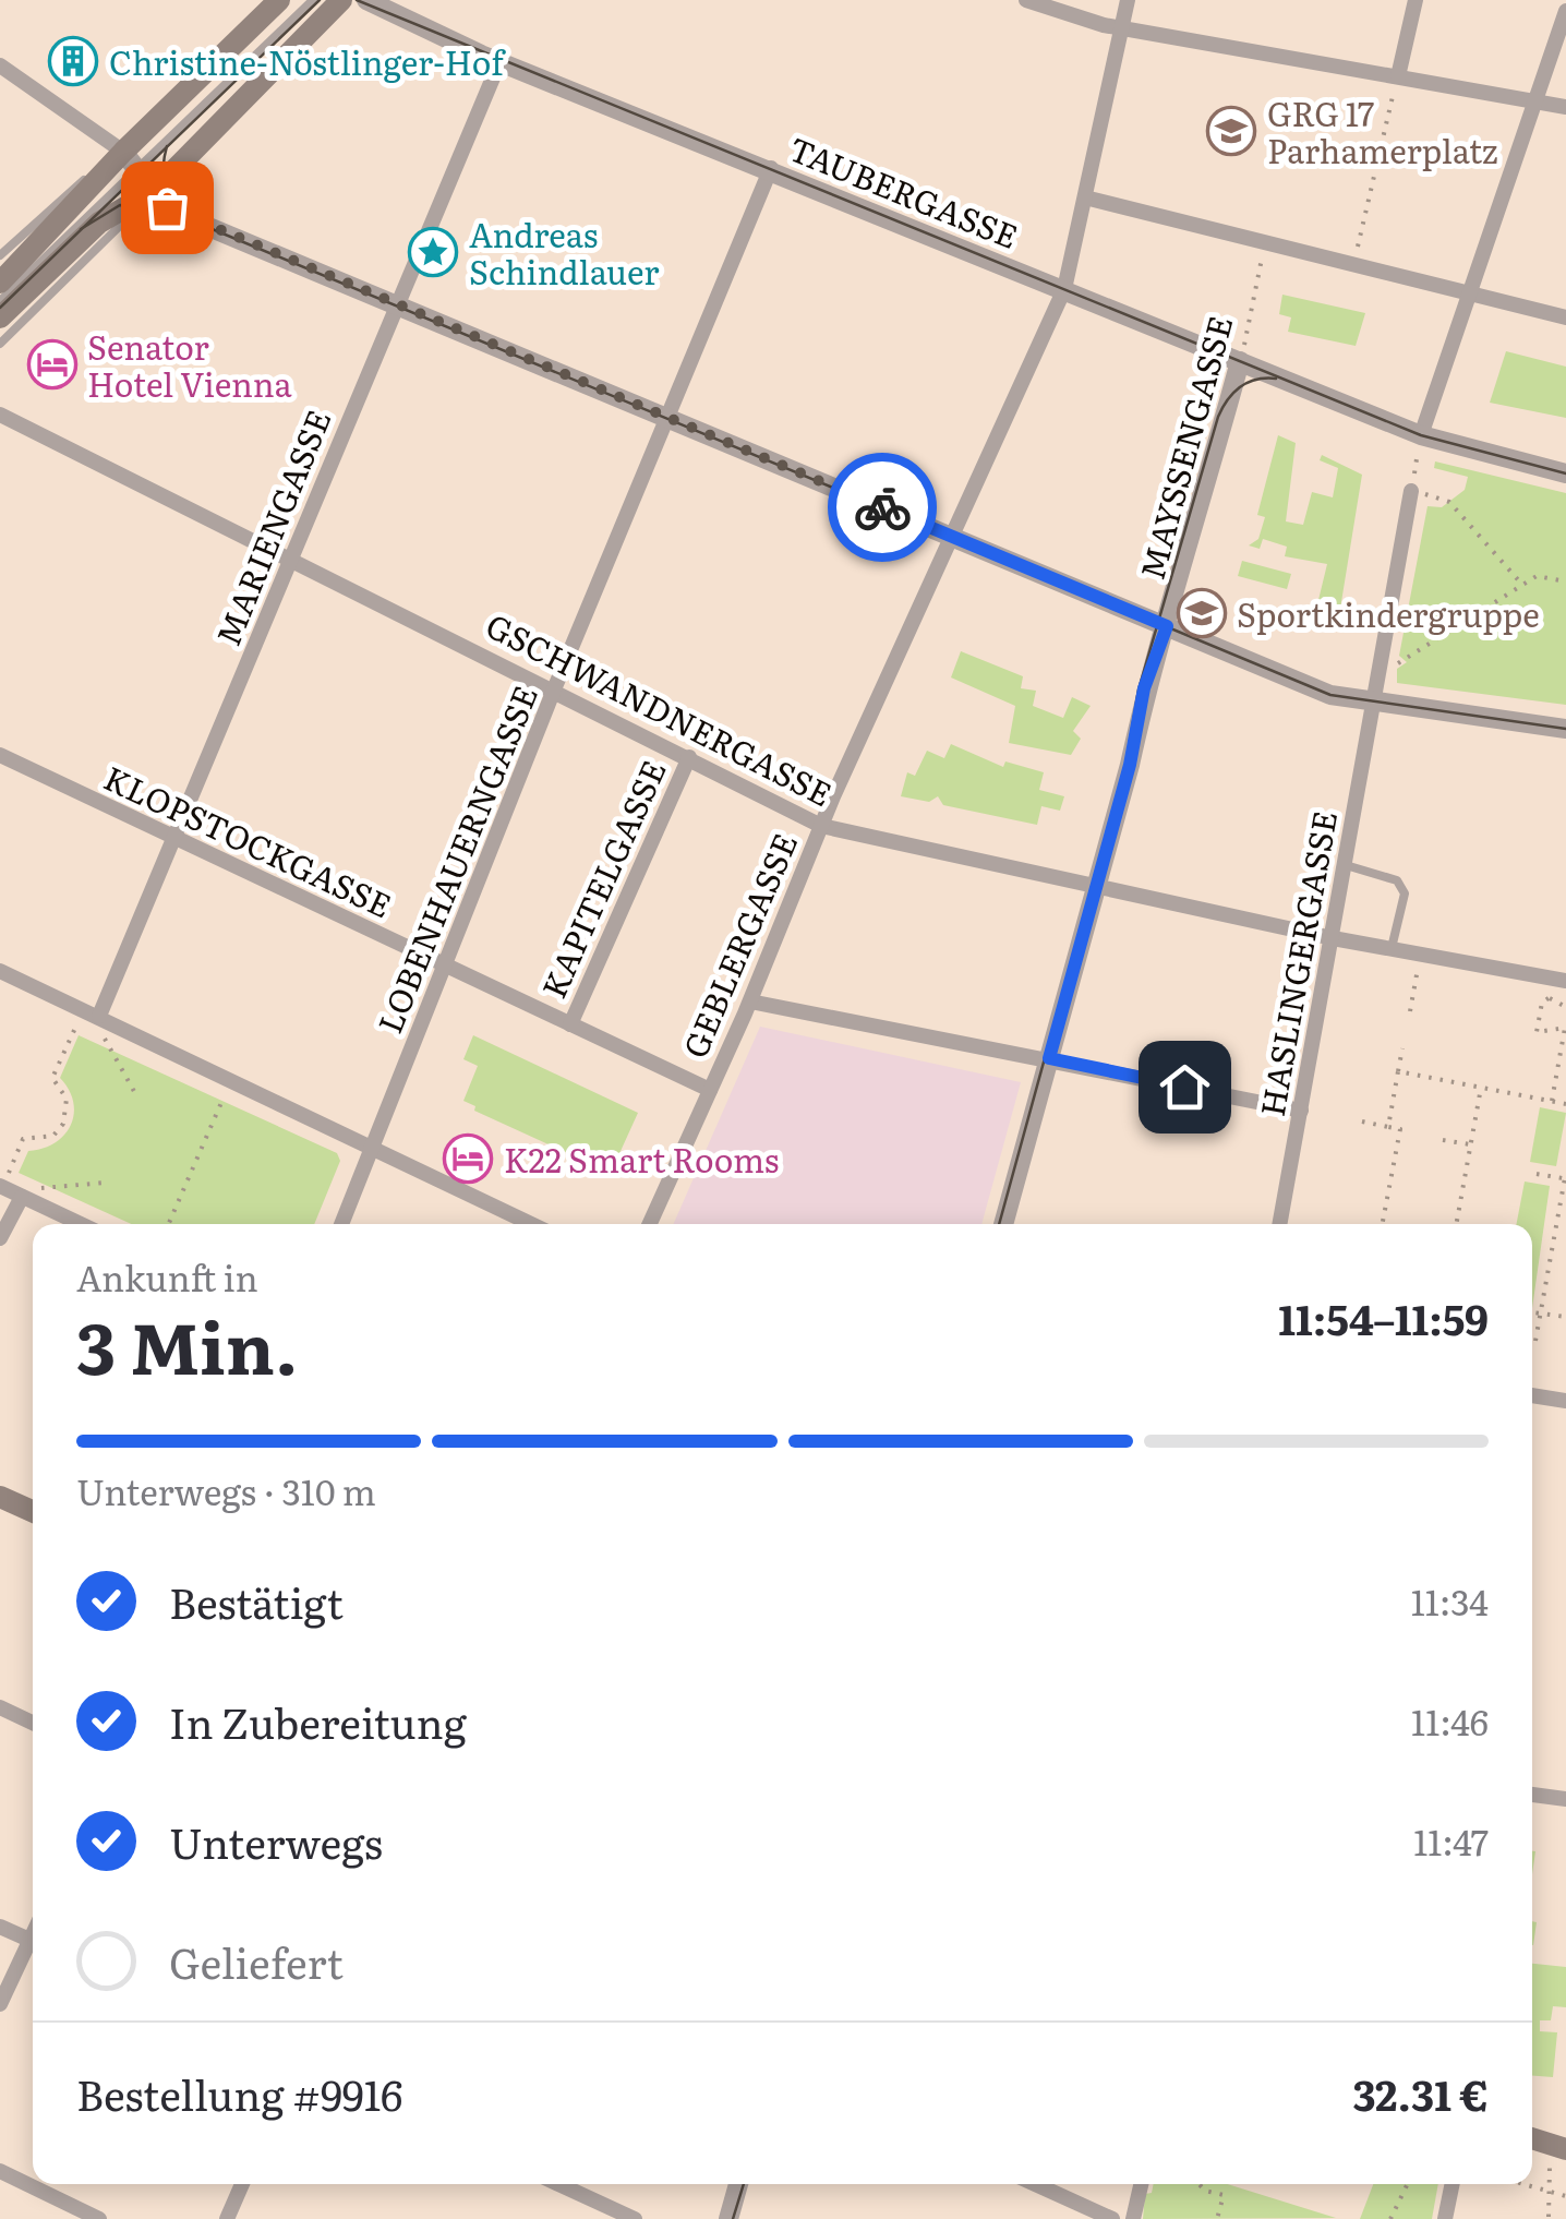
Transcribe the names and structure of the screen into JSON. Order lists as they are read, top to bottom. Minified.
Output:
{"streets":{"street":["TAUBERGASSE","MAYSSENGASSE","MARIENGASSE","GSCHWANDNERGASSE","KLOPSTOCKGASSE","LOBENHAUERNGASSE","KAPITELGASSE","GEBLERGASSE","HASLINGERGASSE"]},"crossings":[["TAUBERGASSE","MAYSSENGASSE"],["TAUBERGASSE","MARIENGASSE"],["TAUBERGASSE","LOBENHAUERNGASSE"],["TAUBERGASSE","GEBLERGASSE"],["MAYSSENGASSE","GSCHWANDNERGASSE"],["MARIENGASSE","GSCHWANDNERGASSE"],["MARIENGASSE","KLOPSTOCKGASSE"],["GSCHWANDNERGASSE","LOBENHAUERNGASSE"],["GSCHWANDNERGASSE","KAPITELGASSE"],["GSCHWANDNERGASSE","GEBLERGASSE"],["GSCHWANDNERGASSE","HASLINGERGASSE"],["KLOPSTOCKGASSE","LOBENHAUERNGASSE"],["KLOPSTOCKGASSE","KAPITELGASSE"],["KLOPSTOCKGASSE","GEBLERGASSE"]],"places":{"building":["Christine-Nöstlinger-Hof"],"school or university":["GRG 17 Parhamerplatz","Sportkindergruppe"],"place":["Andreas Schindlauer"],"hotel":["Senator Hotel Vienna","K22 Smart Rooms"]},"page":{"heading":["3 Min.","Ankunft in","11:54–11:59"],"panel":["Bestellung #9916","32.31 €"],"bar":"Unterwegs · 310 m","list":[["Bestätigt","11:34"],["In Zubereitung","11:46"],["Unterwegs","11:47"],"Geliefert"]}}
